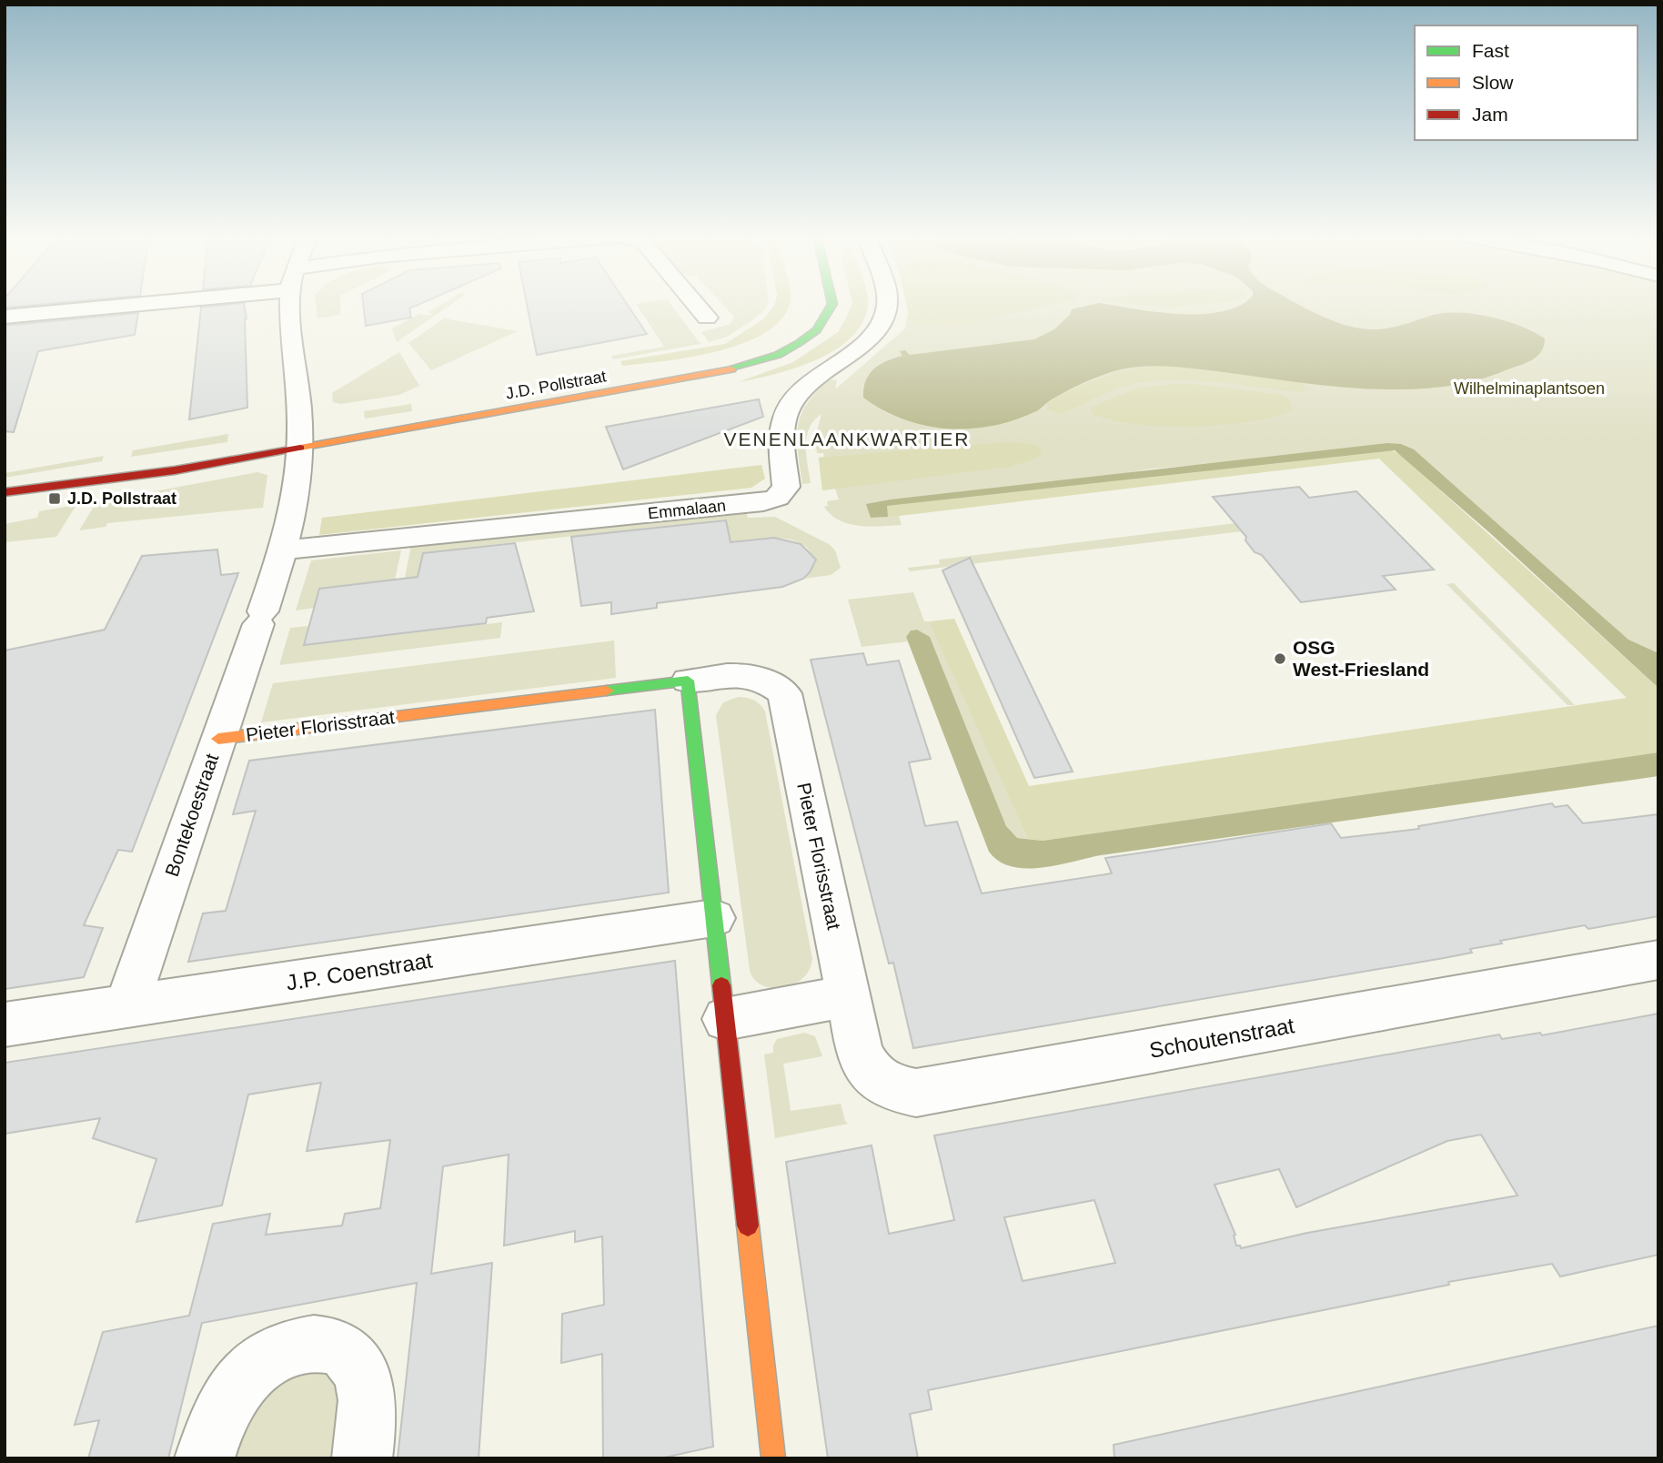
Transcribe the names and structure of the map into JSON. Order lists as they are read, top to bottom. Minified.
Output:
{"streets":{"street":["J.D. Pollstraat","Emmalaan","Pieter Florisstraat","Bontekoestraat","J.P. Coenstraat","Schoutenstraat"]},"crossings":[["J.D. Pollstraat","Bontekoestraat"],["Emmalaan","Bontekoestraat"],["Pieter Florisstraat","Bontekoestraat"],["Pieter Florisstraat","Schoutenstraat"],["Bontekoestraat","J.P. Coenstraat"]],"districts":["VENENLAANKWARTIER"],"parks":["Wilhelminaplantsoen"],"places":{"transit":["J.D. Pollstraat"],"other":["OSG West-Friesland"]},"legend":["Fast","Slow","Jam"]}
